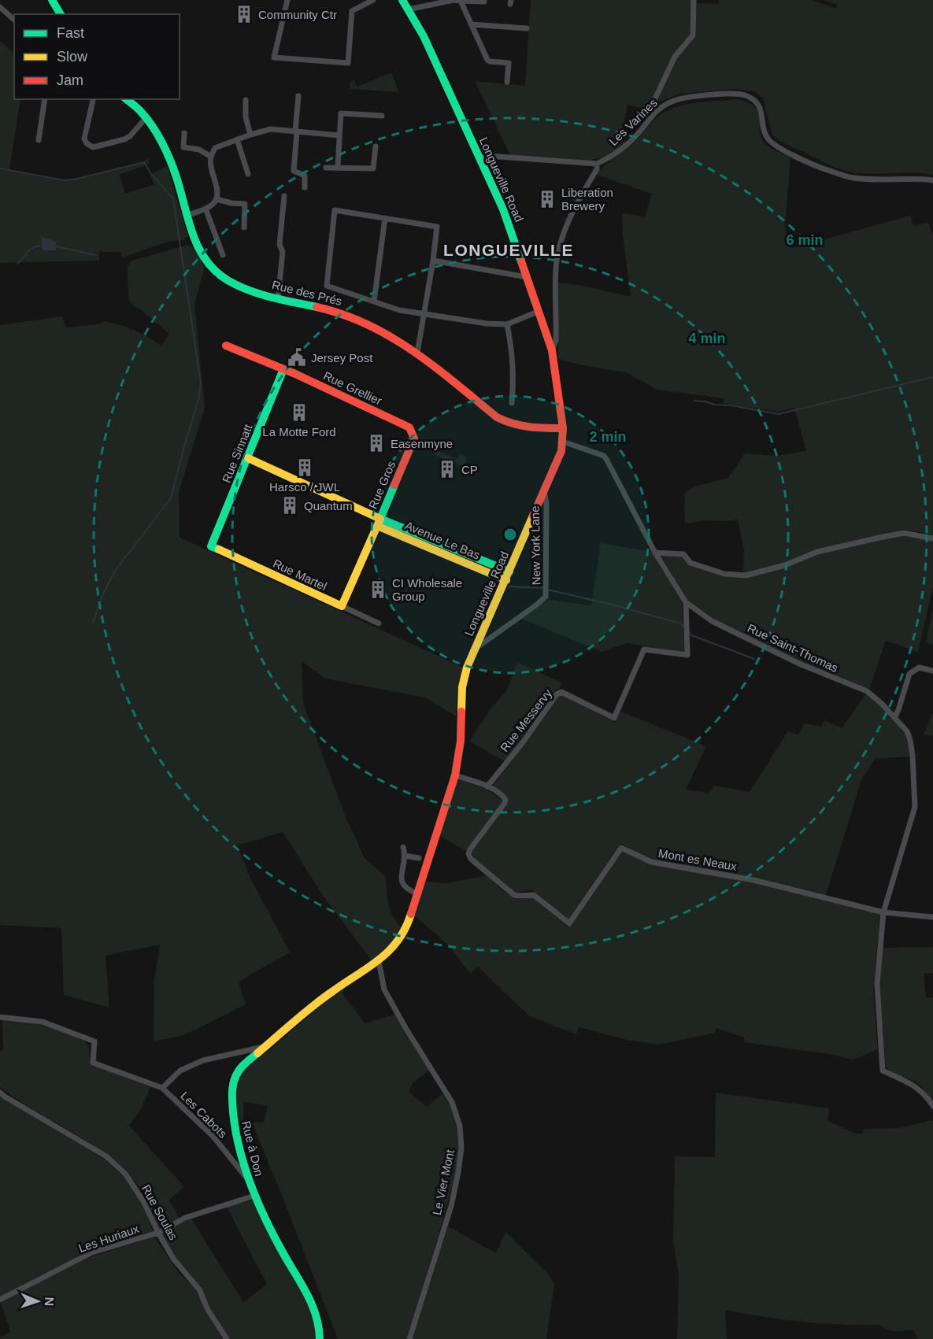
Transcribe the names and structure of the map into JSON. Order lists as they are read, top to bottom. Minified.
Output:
{"streets":{"main road":["Longueville Road","Rue des Prés","Rue Grellier","Rue Sinnatt","Rue Gros","Avenue Le Bas","Rue Martel","Rue à Don"],"street":["Les Varines","New York Lane","Rue Saint-Thomas","Rue Messervy","Mont es Neaux","Les Cabots","Le Vier Mont","Rue Soulas","Les Huriaux"]},"crossings":[["Longueville Road","Rue des Prés"],["Longueville Road","Avenue Le Bas"],["Longueville Road","New York Lane"],["Longueville Road","Rue Saint-Thomas"],["Longueville Road","Mont es Neaux"],["Longueville Road","Rue à Don"],["Longueville Road","Le Vier Mont"],["Rue Grellier","Rue Sinnatt"],["Rue Grellier","Rue Gros"],["Rue Sinnatt","Avenue Le Bas"],["Rue Sinnatt","Rue Martel"],["Rue Gros","Avenue Le Bas"],["Rue Gros","Rue Martel"],["Rue Saint-Thomas","Rue Messervy"],["Rue Saint-Thomas","Mont es Neaux"],["Rue Messervy","Mont es Neaux"],["Les Cabots","Rue à Don"],["Rue à Don","Le Vier Mont"],["Rue à Don","Les Huriaux"],["Rue Soulas","Les Huriaux"]],"districts":["LONGUEVILLE"],"places":{"building":["Community Ctr","Liberation Brewery","La Motte Ford","Easenmyne","Harsco / JWL","CP","Quantum","CI Wholesale Group"],"public building":["Jersey Post"]},"legend":["Fast","Slow","Jam"],"north":"right","rings":["6 min","4 min","2 min"]}
